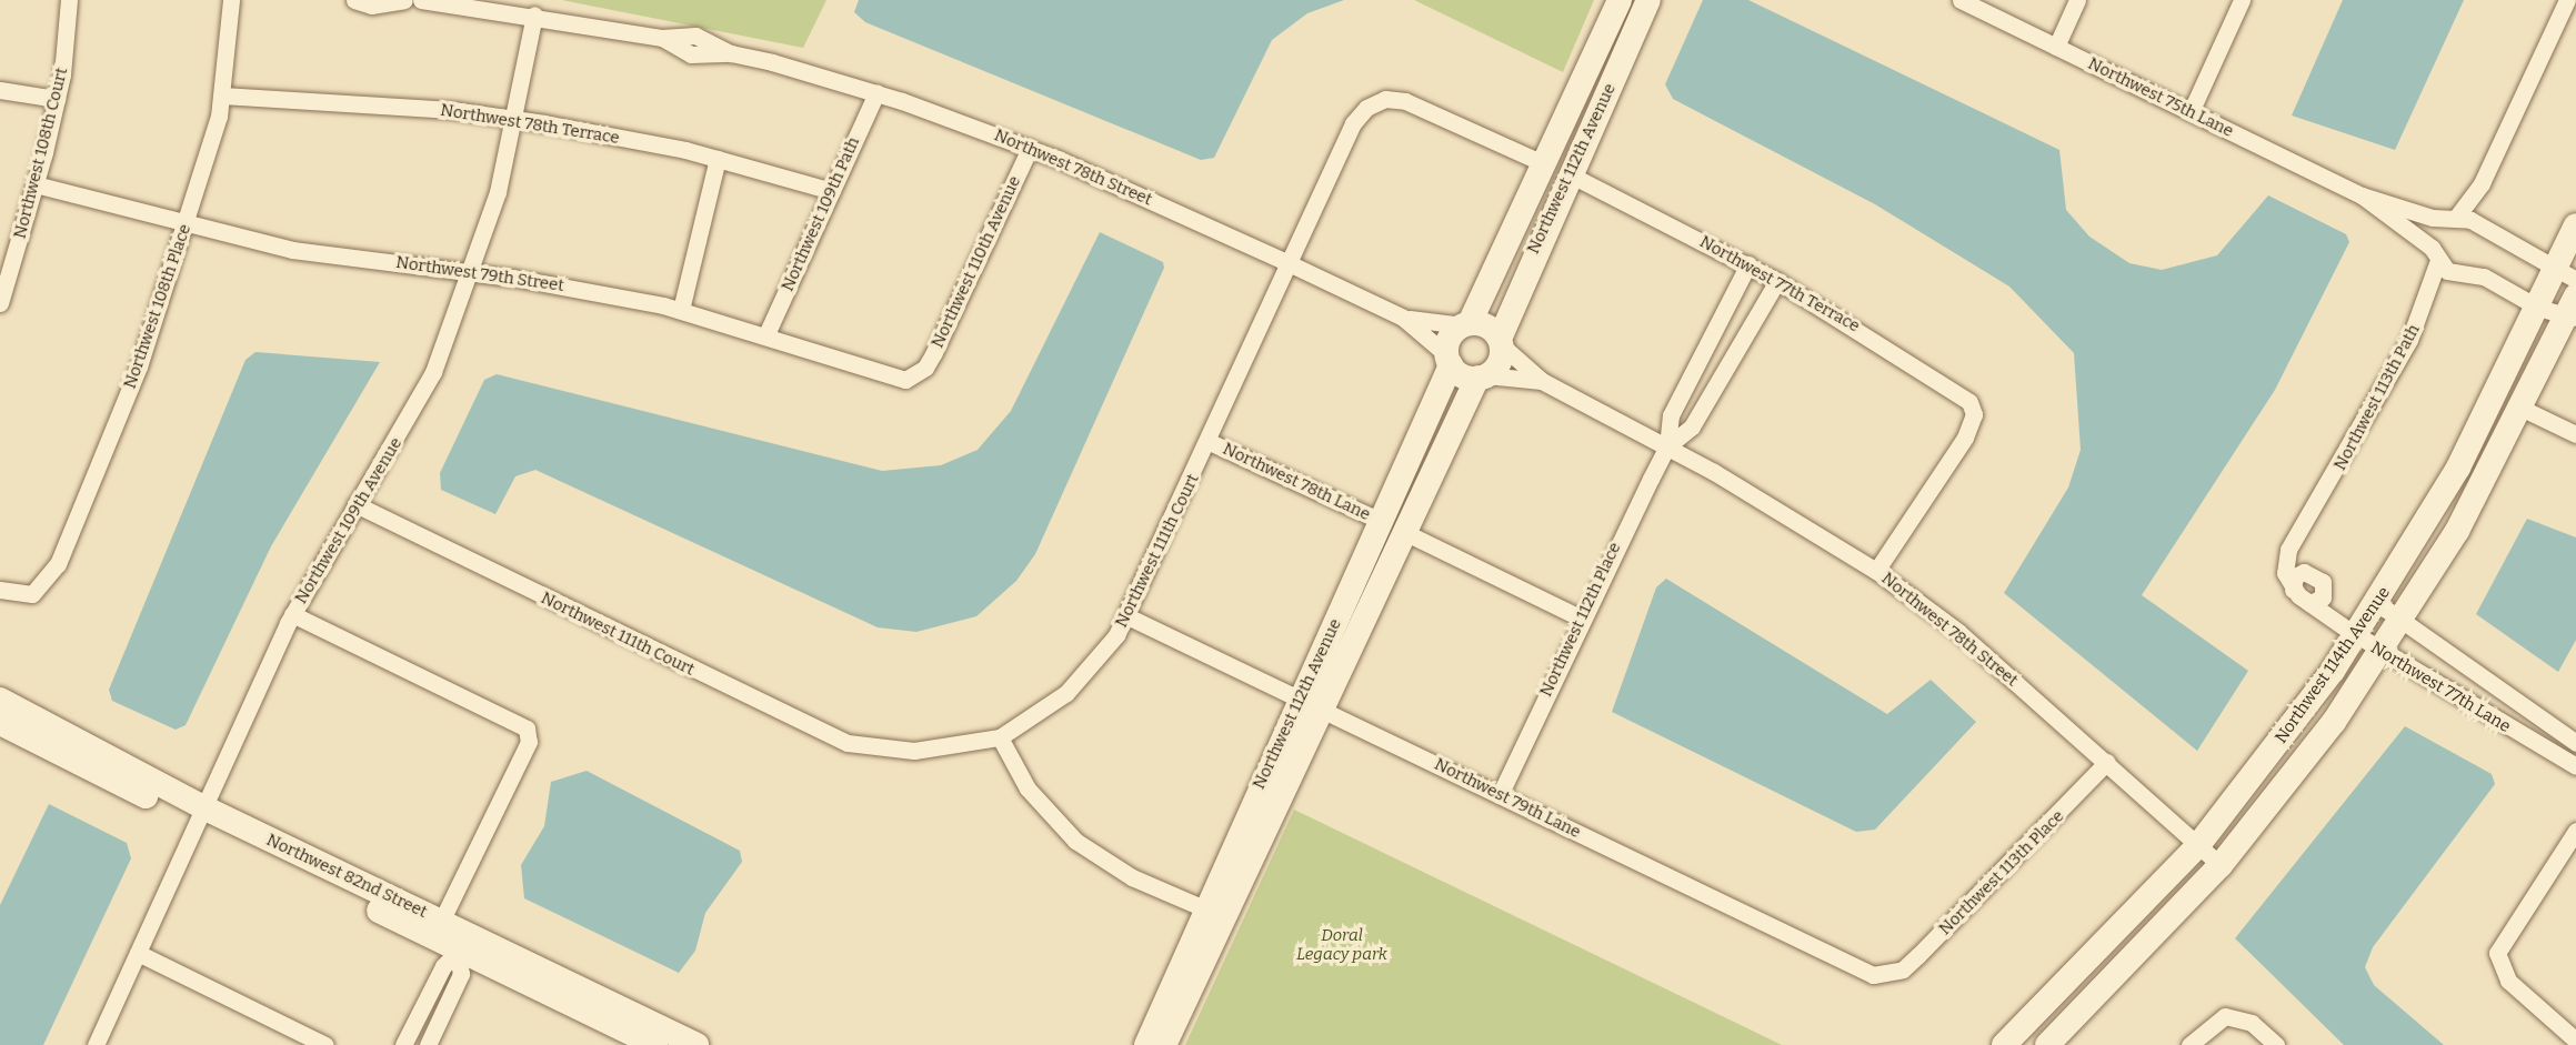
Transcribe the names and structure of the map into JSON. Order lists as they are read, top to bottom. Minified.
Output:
{"streets":{"street":["Northwest 75th Lane","Northwest 78th Terrace","Northwest 108th Court","Northwest 78th Street","Northwest 112th Avenue","Northwest 109th Path","Northwest 110th Avenue","Northwest 79th Street","Northwest 77th Terrace","Northwest 108th Place","Northwest 113th Path","Northwest 78th Lane","Northwest 109th Avenue","Northwest 111th Court","Northwest 112th Place","Northwest 114th Avenue","Northwest 77th Lane","Northwest 79th Lane","Northwest 113th Place","Northwest 82nd Street"]},"crossings":[["Northwest 75th Lane","Northwest 113th Path"],["Northwest 75th Lane","Northwest 114th Avenue"],["Northwest 78th Terrace","Northwest 109th Path"],["Northwest 78th Terrace","Northwest 108th Place"],["Northwest 78th Terrace","Northwest 109th Avenue"],["Northwest 108th Court","Northwest 79th Street"],["Northwest 78th Street","Northwest 112th Avenue"],["Northwest 78th Street","Northwest 109th Path"],["Northwest 78th Street","Northwest 110th Avenue"],["Northwest 78th Street","Northwest 77th Terrace"],["Northwest 78th Street","Northwest 109th Avenue"],["Northwest 78th Street","Northwest 111th Court"],["Northwest 78th Street","Northwest 112th Place"],["Northwest 78th Street","Northwest 114th Avenue"],["Northwest 78th Street","Northwest 113th Place"],["Northwest 112th Avenue","Northwest 77th Terrace"],["Northwest 112th Avenue","Northwest 78th Lane"],["Northwest 112th Avenue","Northwest 111th Court"],["Northwest 112th Avenue","Northwest 79th Lane"],["Northwest 109th Path","Northwest 79th Street"],["Northwest 110th Avenue","Northwest 79th Street"],["Northwest 79th Street","Northwest 108th Place"],["Northwest 79th Street","Northwest 109th Avenue"],["Northwest 77th Terrace","Northwest 112th Place"],["Northwest 113th Path","Northwest 77th Lane"],["Northwest 78th Lane","Northwest 111th Court"],["Northwest 109th Avenue","Northwest 111th Court"],["Northwest 109th Avenue","Northwest 82nd Street"],["Northwest 111th Court","Northwest 79th Lane"],["Northwest 112th Place","Northwest 79th Lane"],["Northwest 114th Avenue","Northwest 77th Lane"],["Northwest 79th Lane","Northwest 113th Place"]],"parks":["Doral Legacy park"]}
